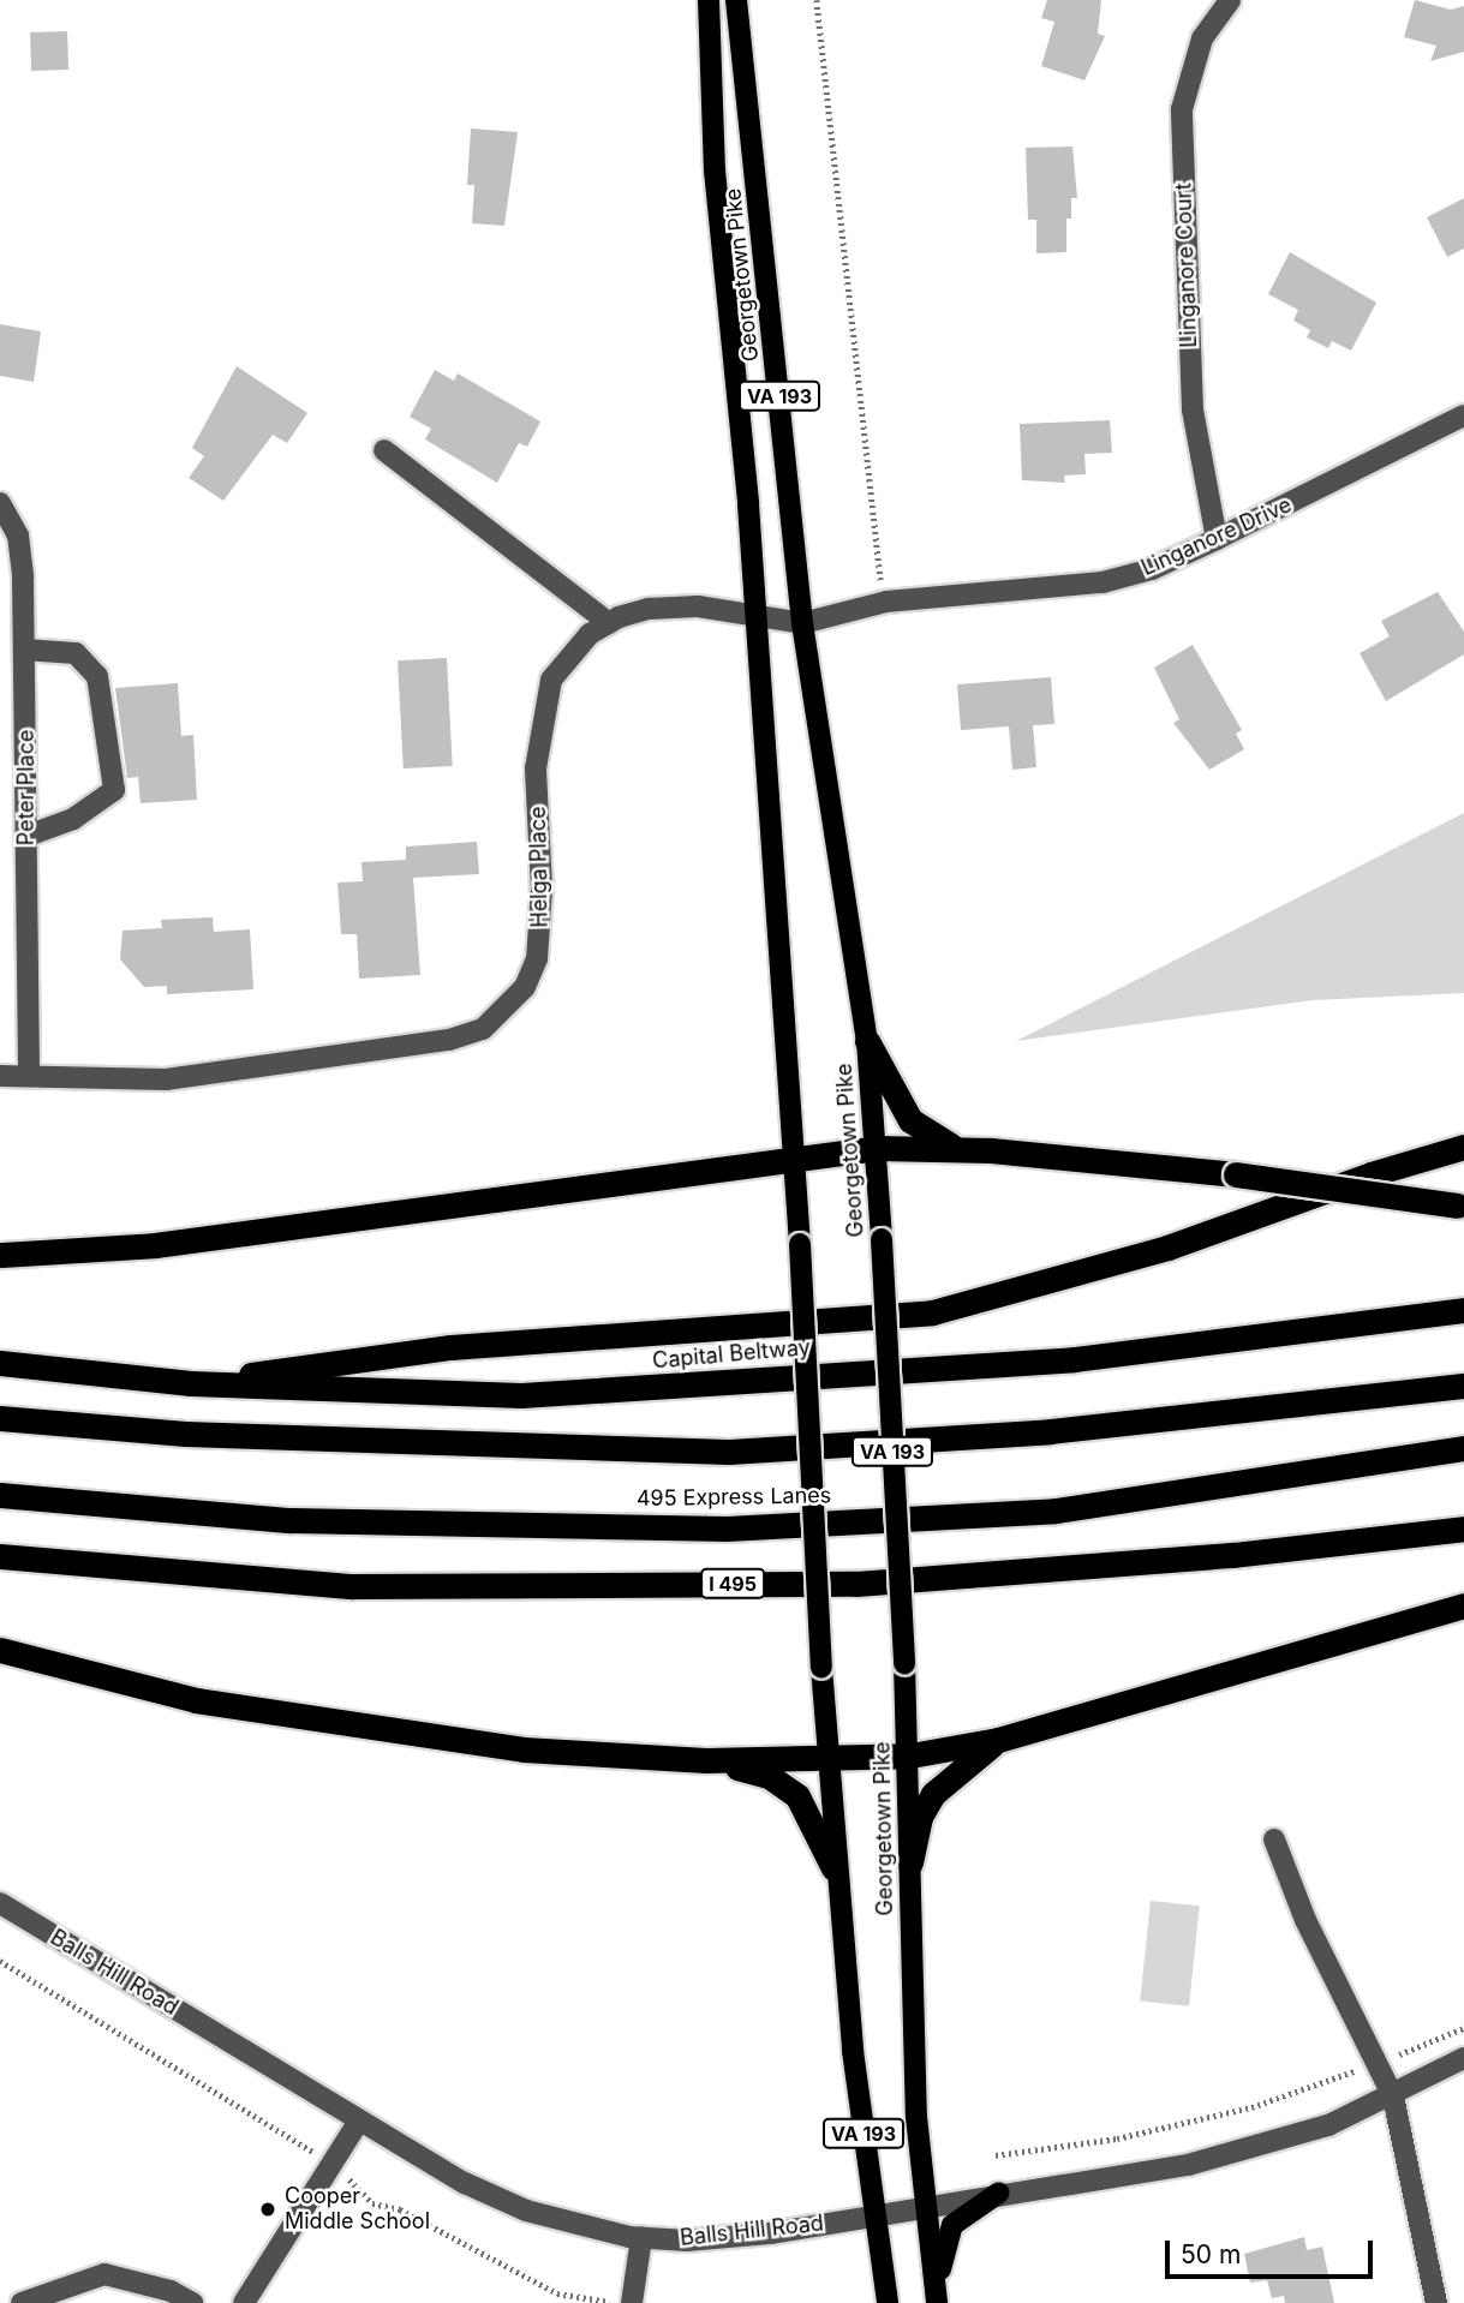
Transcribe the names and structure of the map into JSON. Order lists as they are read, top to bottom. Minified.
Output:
{"streets":{"highway":["Capital Beltway","495 Express Lanes","I 495"],"main road":["Georgetown Pike","VA 193"],"street":["Linganore Court","Linganore Drive","Peter Place","Helga Place","Balls Hill Road"]},"crossings":[["Linganore Court","Linganore Drive"],["Georgetown Pike","Linganore Drive"],["Georgetown Pike","Helga Place"],["Georgetown Pike","Balls Hill Road"],["Linganore Drive","Helga Place"],["Peter Place","Helga Place"]],"places":["Cooper Middle School"],"scale_bar":"50 m"}
